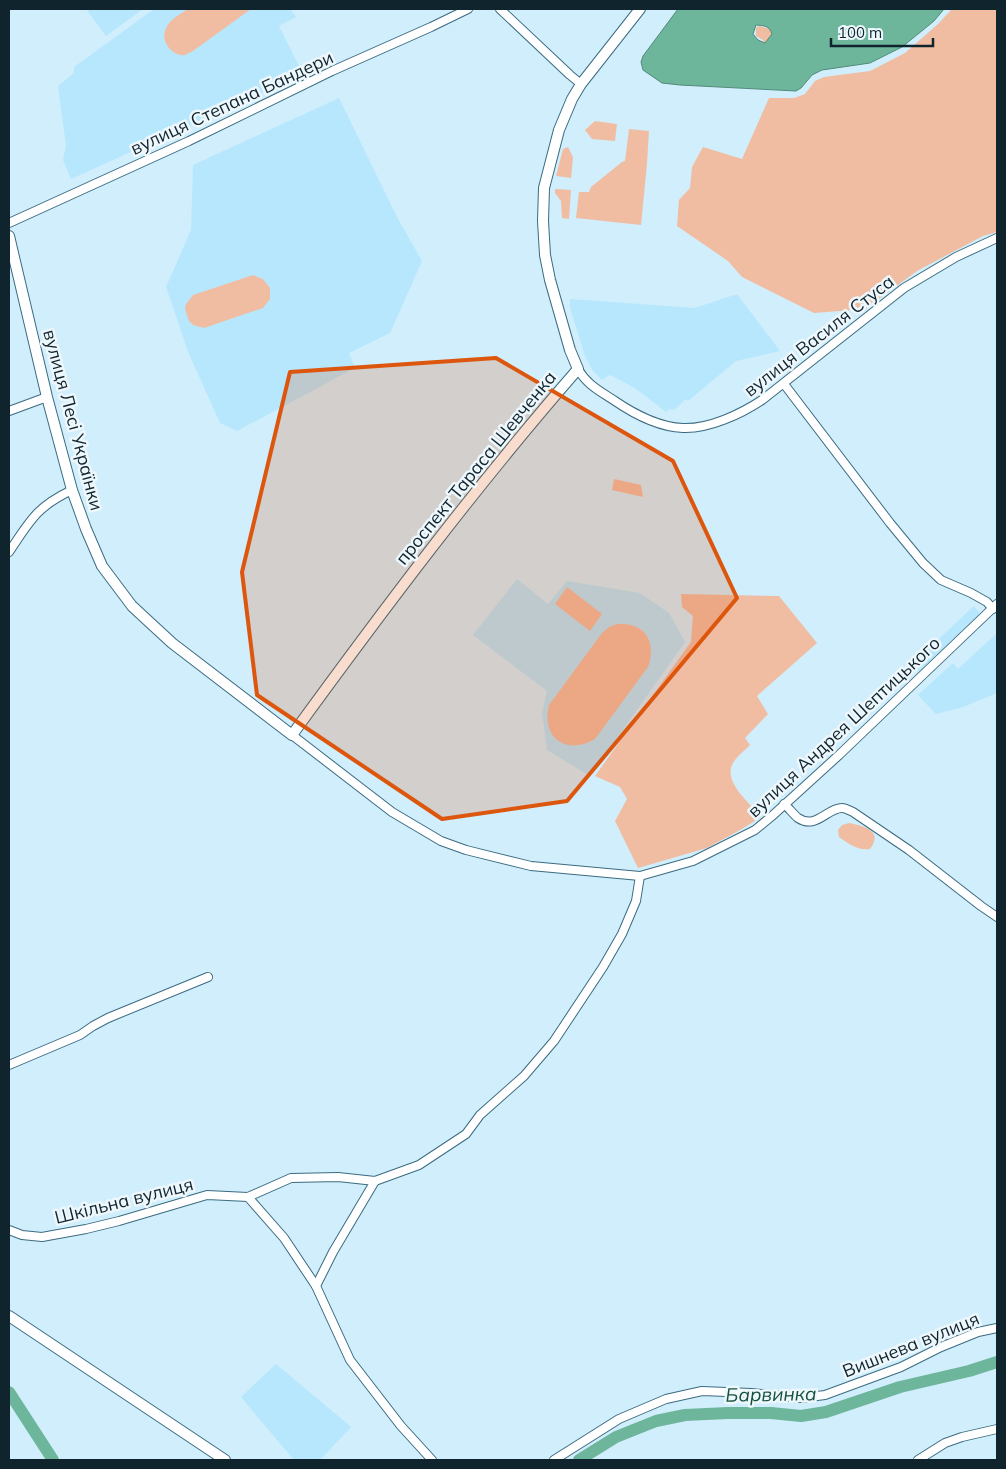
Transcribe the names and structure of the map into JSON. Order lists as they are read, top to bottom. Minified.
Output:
{"streets":{"street":["вулиця Степана Бандери","вулиця Василя Стуса","вулиця Лесі Українки","проспект Тараса Шевченка","вулиця Андрея Шептицького","Шкільна вулиця","Вишнева вулиця"]},"crossings":[["вулиця Василя Стуса","проспект Тараса Шевченка"],["вулиця Лесі Українки","проспект Тараса Шевченка"],["вулиця Лесі Українки","вулиця Андрея Шептицького"],["проспект Тараса Шевченка","вулиця Андрея Шептицького"],["вулиця Андрея Шептицького","Шкільна вулиця"]],"water":["Барвинка"],"scale_bar":"100 m"}
